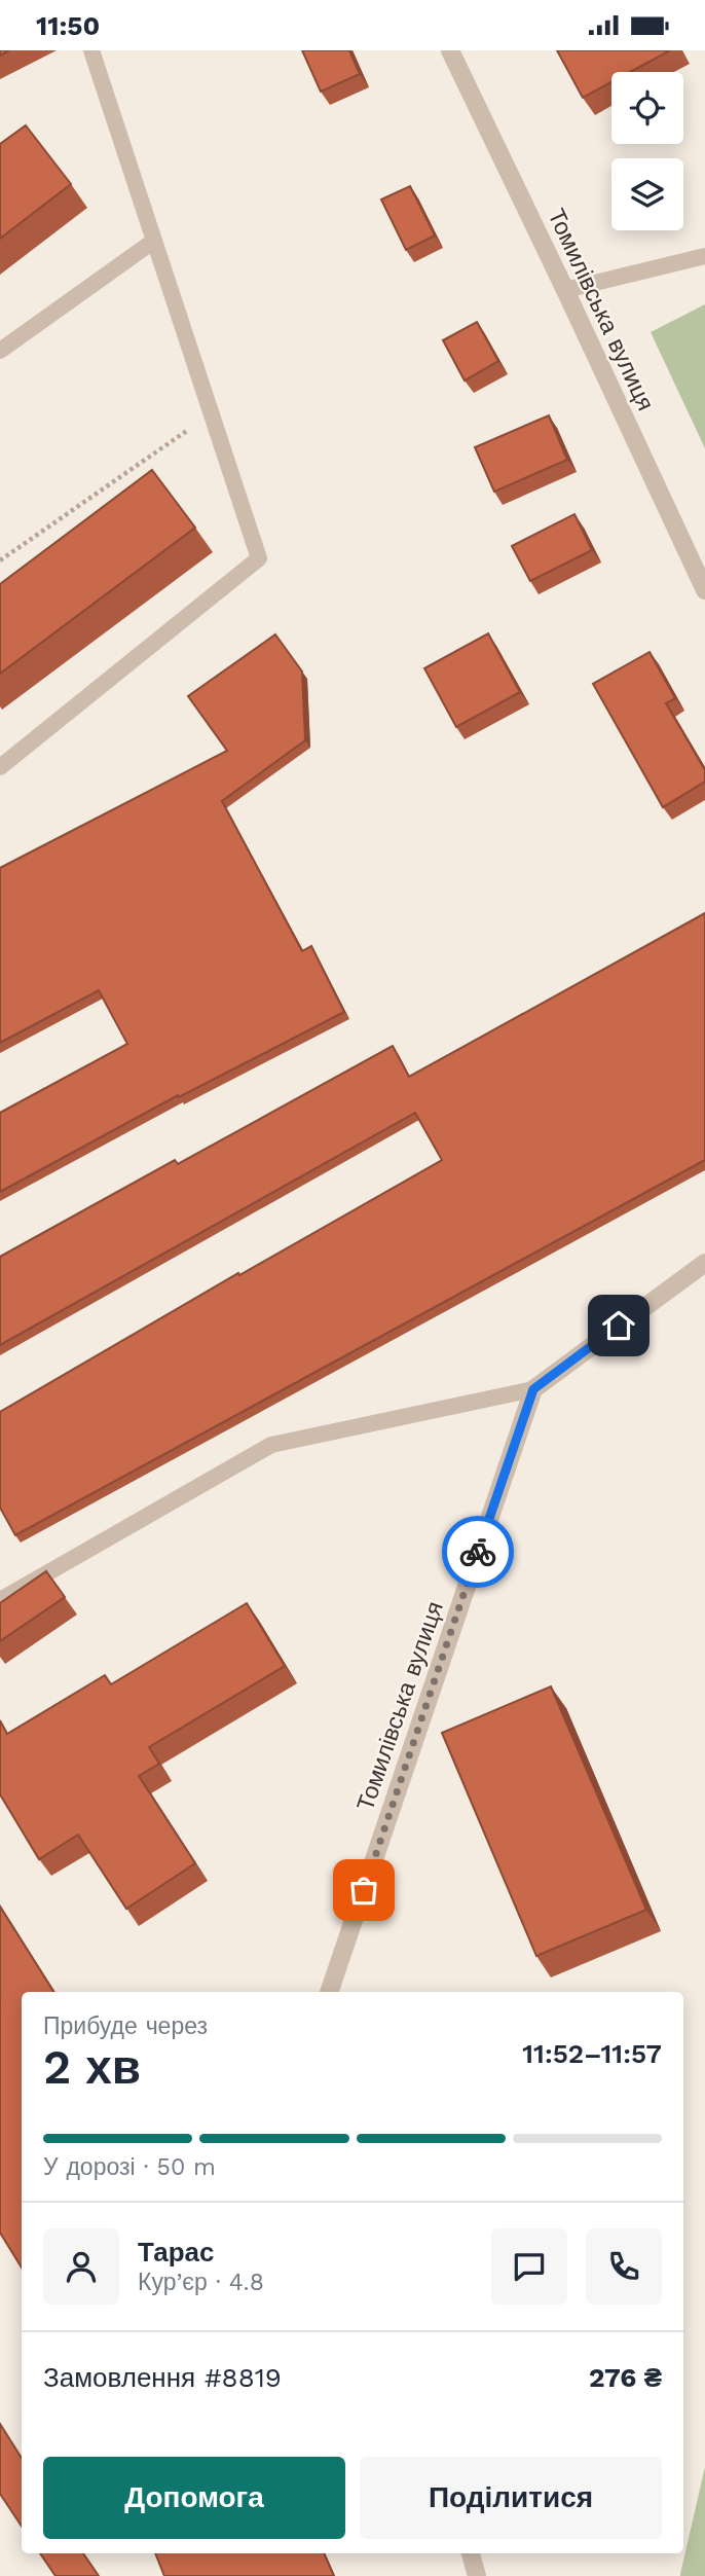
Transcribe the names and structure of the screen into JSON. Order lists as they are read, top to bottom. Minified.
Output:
{"streets":{"street":["Томилівська вулиця"]},"page":{"status":"11:50","heading":["2 хв","Прибуде через","11:52–11:57"],"panel":["Тарас","Кур’єр · 4.8","Замовлення #8819","276 ₴"],"bar":"У дорозі · 50 m","buttons":["Допомога","Поділитися"]}}
